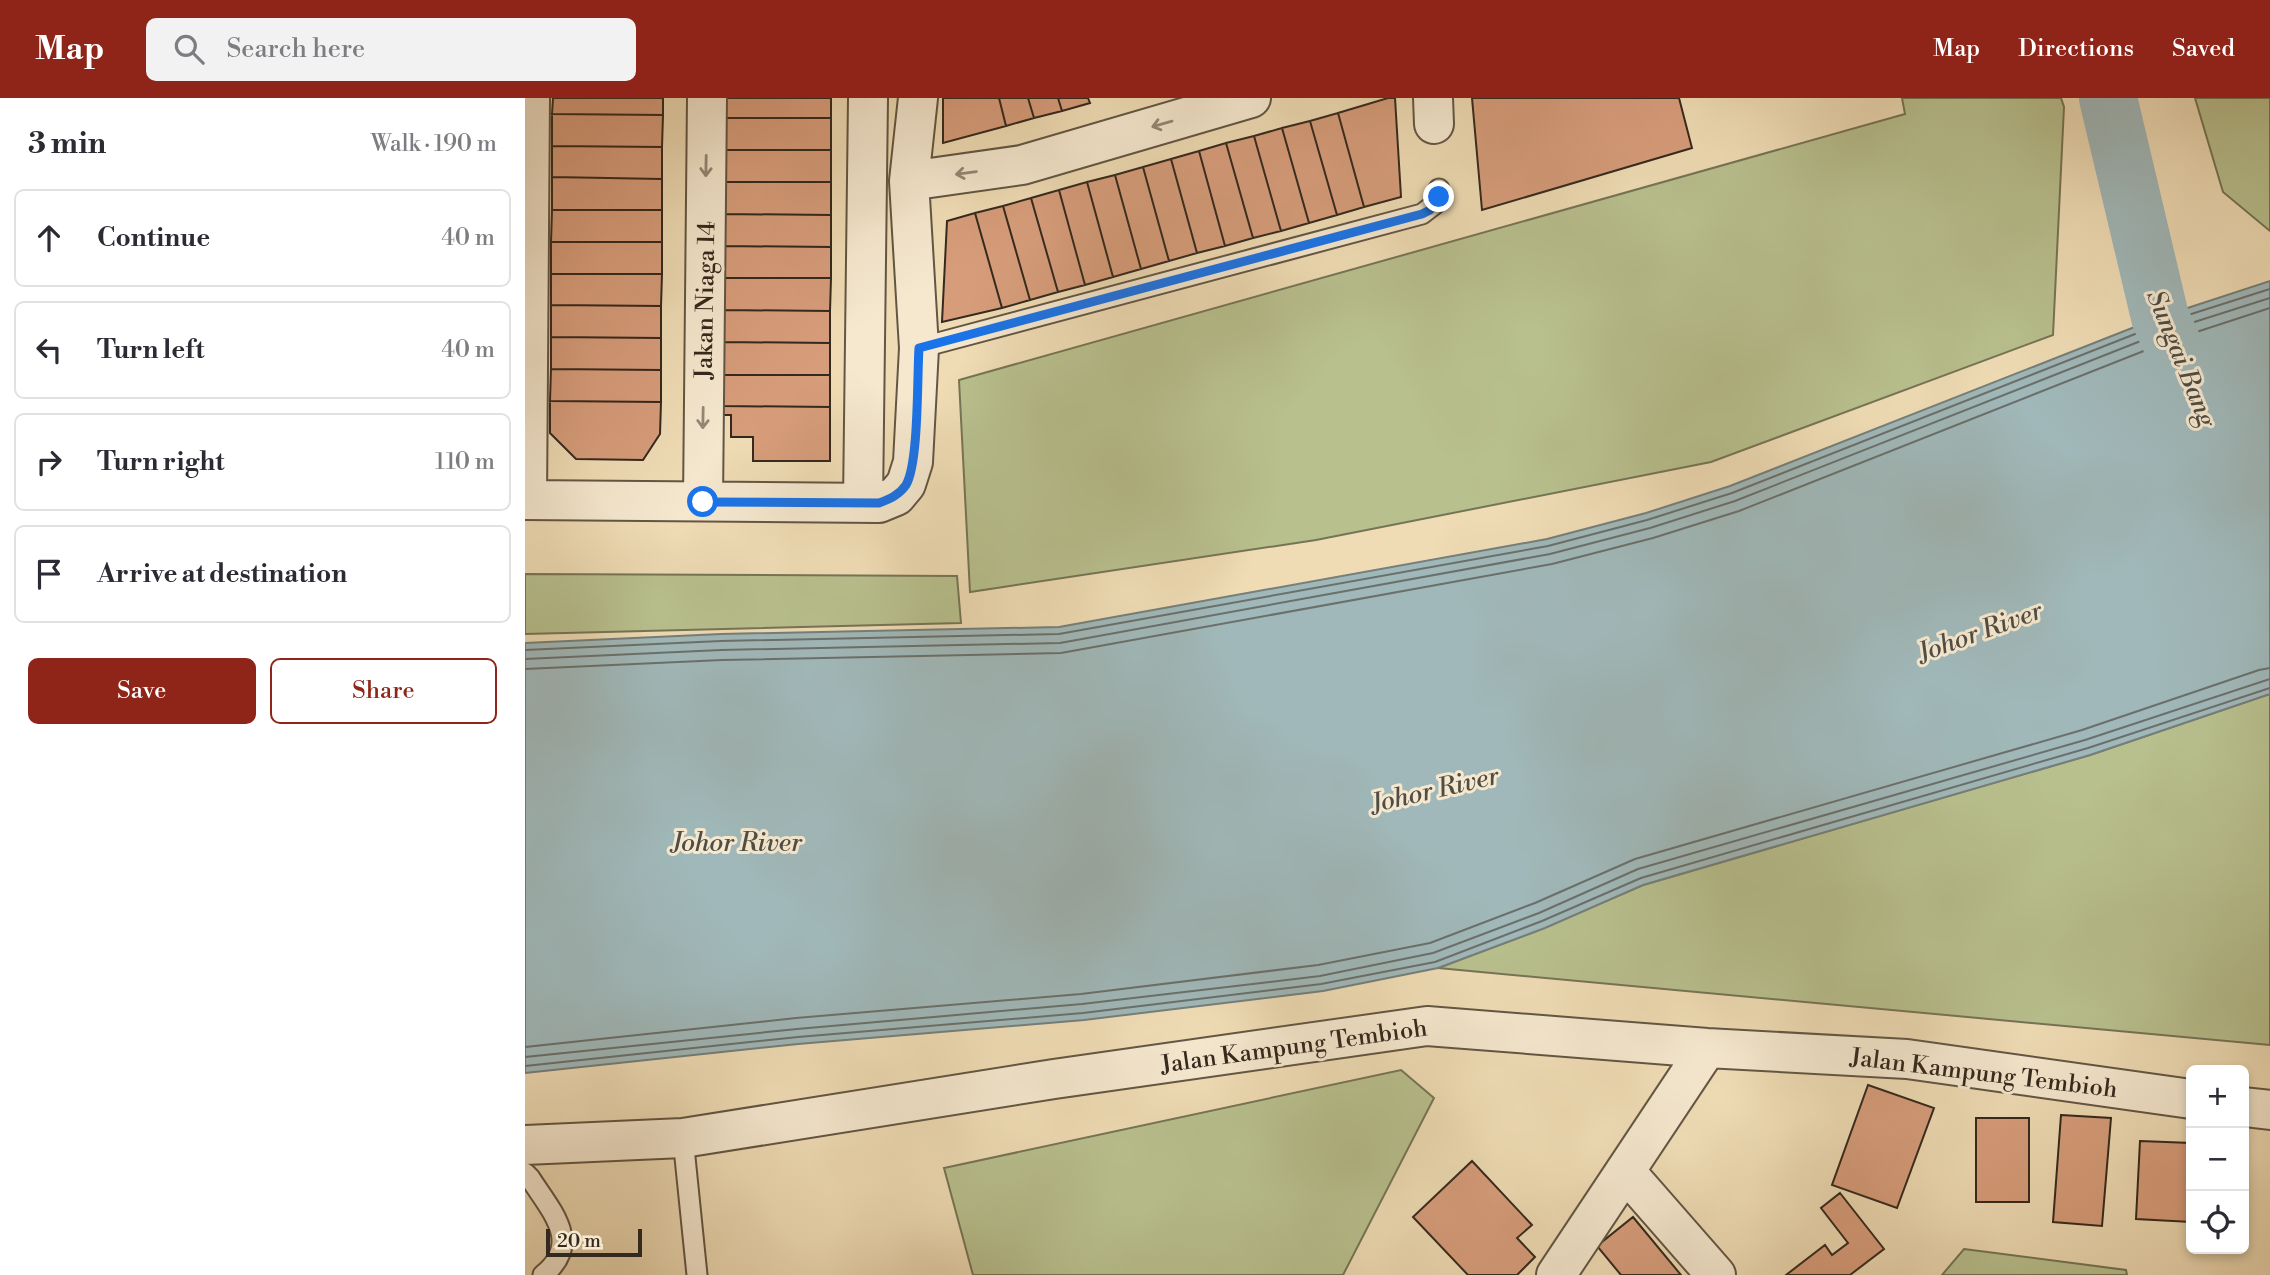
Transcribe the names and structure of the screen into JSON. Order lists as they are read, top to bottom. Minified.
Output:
{"streets":{"street":["Jakan Niaga 14","Jalan Kampung Tembioh"]},"water":["Sungai Bang","Johor River"],"scale_bar":"20 m","page":{"header":"Map","search":"Search here","nav":["Map","Directions","Saved"],"heading":["3 min","Walk · 190 m"],"list":[["Continue","40 m"],["Turn left","40 m"],["Turn right","110 m"],"Arrive at destination"],"buttons":["Save","Share"],"map_buttons":["+","−"],"scale":"20 m"}}
